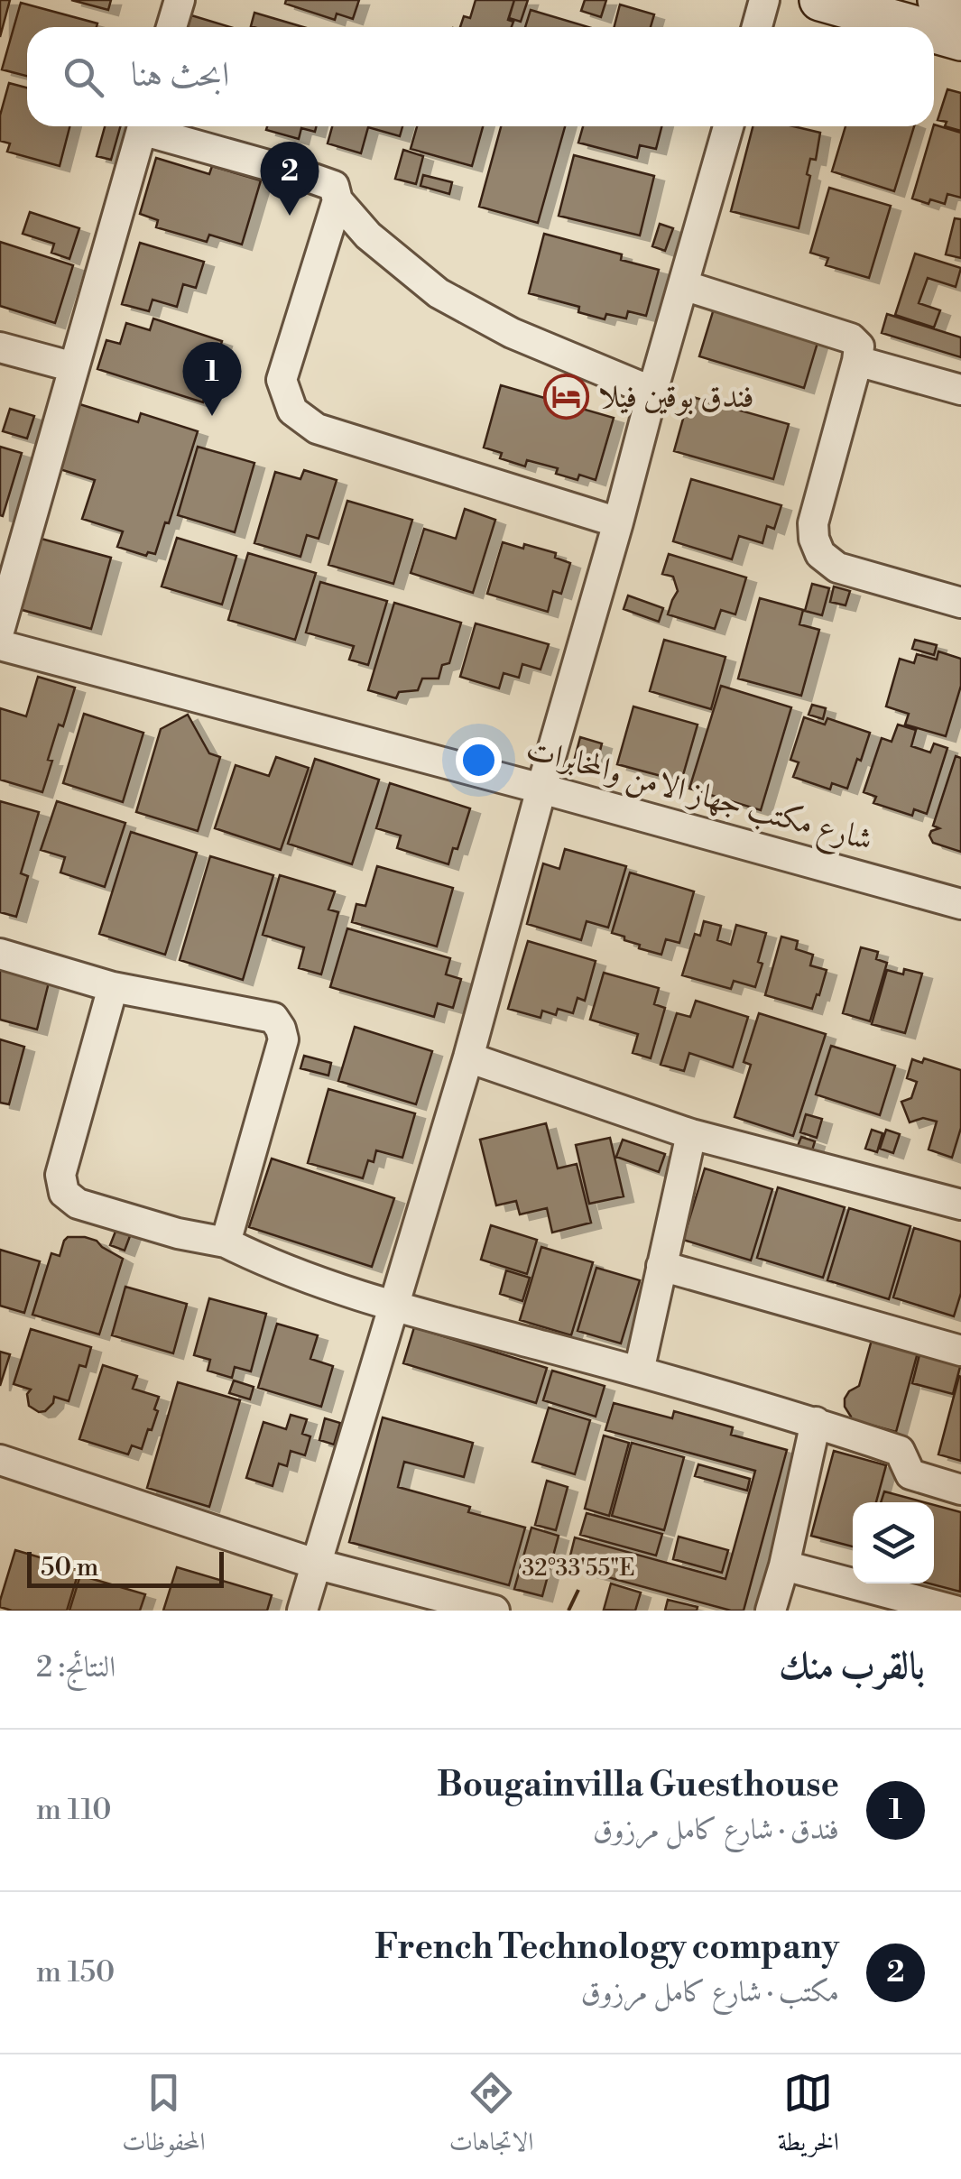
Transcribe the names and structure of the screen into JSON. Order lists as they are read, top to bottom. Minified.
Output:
{"streets":{"street":["شارع مكتب جهاز الامن والمخابرات"]},"places":{"hotel":["فندق بوقين فيلا"]},"scale_bar":"50 m","page":{"search":"ابحث هنا","pins":["2","1"],"scale":"50 m","heading":["بالقرب منك","النتائج: 2"],"list":[{"mark":"1","name":"Bougainvilla Guesthouse","note":"فندق · شارع كامل مرزوق","value":"110 m"},{"mark":"2","name":"French Technology company","note":"مكتب · شارع كامل مرزوق","value":"150 m"}],"nav":["الخريطة","الاتجاهات","المحفوظات"]},"coordinates":["32°33'55\"E"]}
